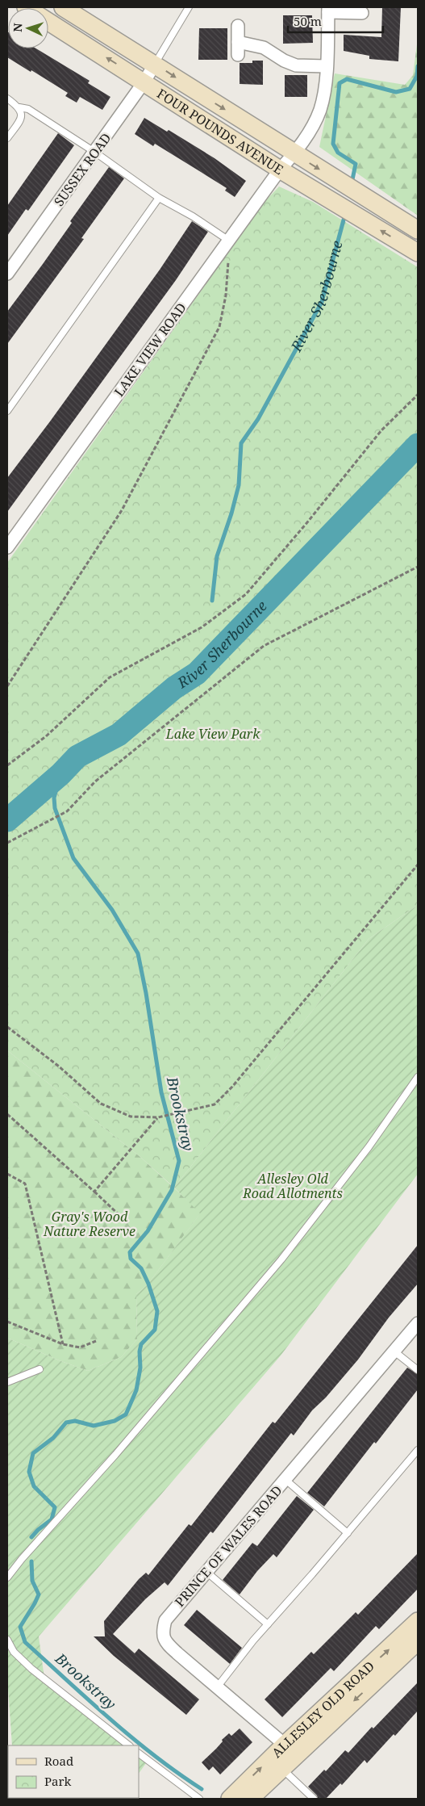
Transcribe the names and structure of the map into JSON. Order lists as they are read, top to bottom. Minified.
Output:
{"streets":{"main road":["FOUR POUNDS AVENUE","ALLESLEY OLD ROAD"],"street":["SUSSEX ROAD","LAKE VIEW ROAD","PRINCE OF WALES ROAD"]},"crossings":[["FOUR POUNDS AVENUE","SUSSEX ROAD"],["FOUR POUNDS AVENUE","LAKE VIEW ROAD"],["PRINCE OF WALES ROAD","ALLESLEY OLD ROAD"]],"water":["River Sherbourne","Brookstray"],"parks":["Lake View Park","Allesley Old Road Allotments","Gray's Wood Nature Reserve"],"legend":["Road","Park"],"scale_bar":"50 m","north":"left"}
